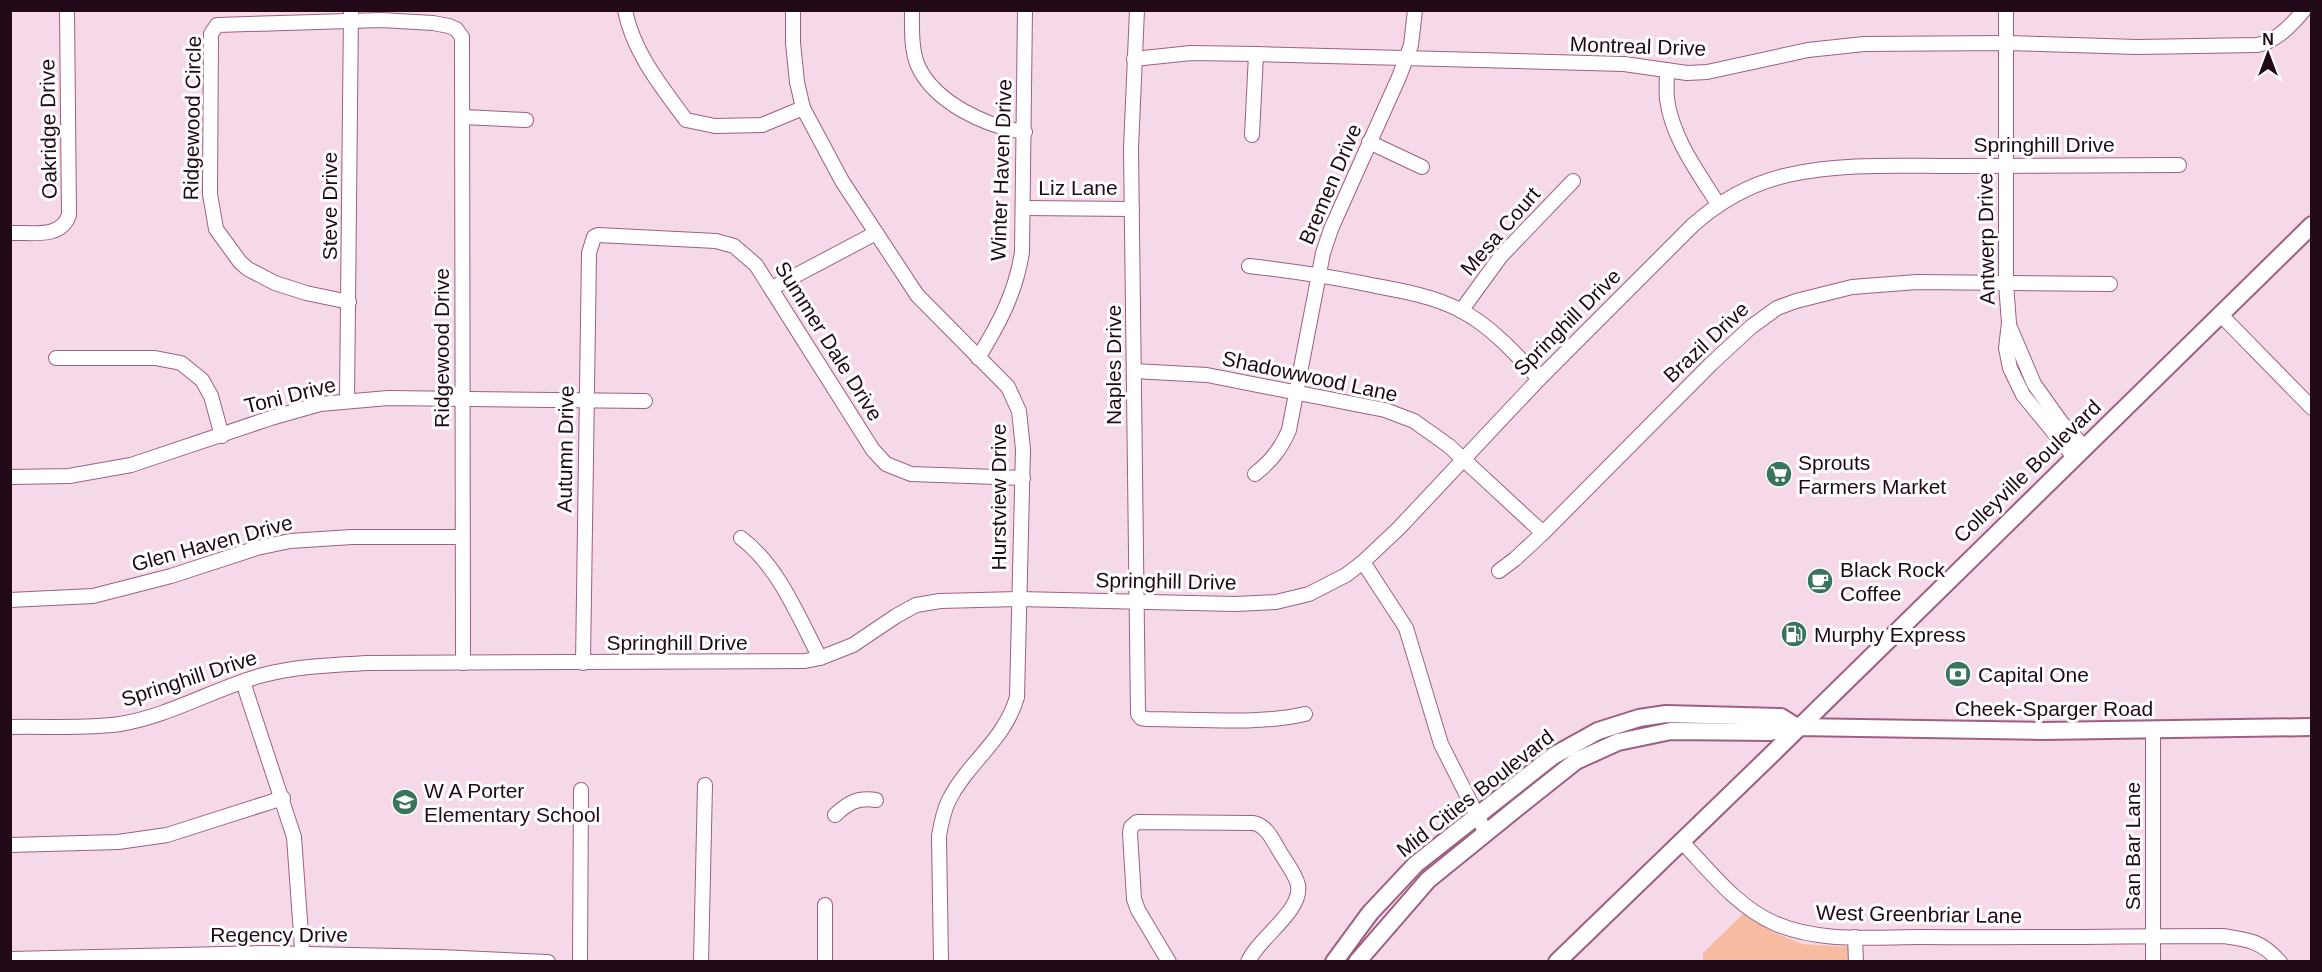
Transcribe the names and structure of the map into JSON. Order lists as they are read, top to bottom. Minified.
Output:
{"streets":{"main road":["Colleyville Boulevard","Cheek-Sparger Road","Mid Cities Boulevard"],"street":["Montreal Drive","Ridgewood Circle","Oakridge Drive","Springhill Drive","Winter Haven Drive","Bremen Drive","Liz Lane","Steve Drive","Mesa Court","Antwerp Drive","Summer Dale Drive","Brazil Drive","Ridgewood Drive","Naples Drive","Shadowwood Lane","Toni Drive","Autumn Drive","Hurstview Drive","Glen Haven Drive","San Bar Lane","West Greenbriar Lane","Regency Drive"]},"crossings":[["Montreal Drive","Bremen Drive"],["Montreal Drive","Antwerp Drive"],["Montreal Drive","Naples Drive"],["Ridgewood Circle","Steve Drive"],["Ridgewood Circle","Ridgewood Drive"],["Springhill Drive","Antwerp Drive"],["Springhill Drive","Ridgewood Drive"],["Springhill Drive","Naples Drive"],["Springhill Drive","Shadowwood Lane"],["Springhill Drive","Autumn Drive"],["Springhill Drive","Hurstview Drive"],["Winter Haven Drive","Liz Lane"],["Winter Haven Drive","Hurstview Drive"],["Bremen Drive","Shadowwood Lane"],["Liz Lane","Naples Drive"],["Steve Drive","Toni Drive"],["Antwerp Drive","Brazil Drive"],["Antwerp Drive","Colleyville Boulevard"],["Summer Dale Drive","Autumn Drive"],["Summer Dale Drive","Hurstview Drive"],["Brazil Drive","Shadowwood Lane"],["Ridgewood Drive","Toni Drive"],["Ridgewood Drive","Glen Haven Drive"],["Naples Drive","Shadowwood Lane"],["Toni Drive","Autumn Drive"],["Colleyville Boulevard","Cheek-Sparger Road"],["Colleyville Boulevard","Mid Cities Boulevard"],["Colleyville Boulevard","West Greenbriar Lane"],["Cheek-Sparger Road","Mid Cities Boulevard"],["Cheek-Sparger Road","San Bar Lane"],["San Bar Lane","West Greenbriar Lane"]],"places":{"supermarket":["Sprouts Farmers Market"],"cafe":["Black Rock Coffee"],"fuel station":["Murphy Express"],"bank":["Capital One"],"school or university":["W A Porter Elementary School"]},"north":"top"}
